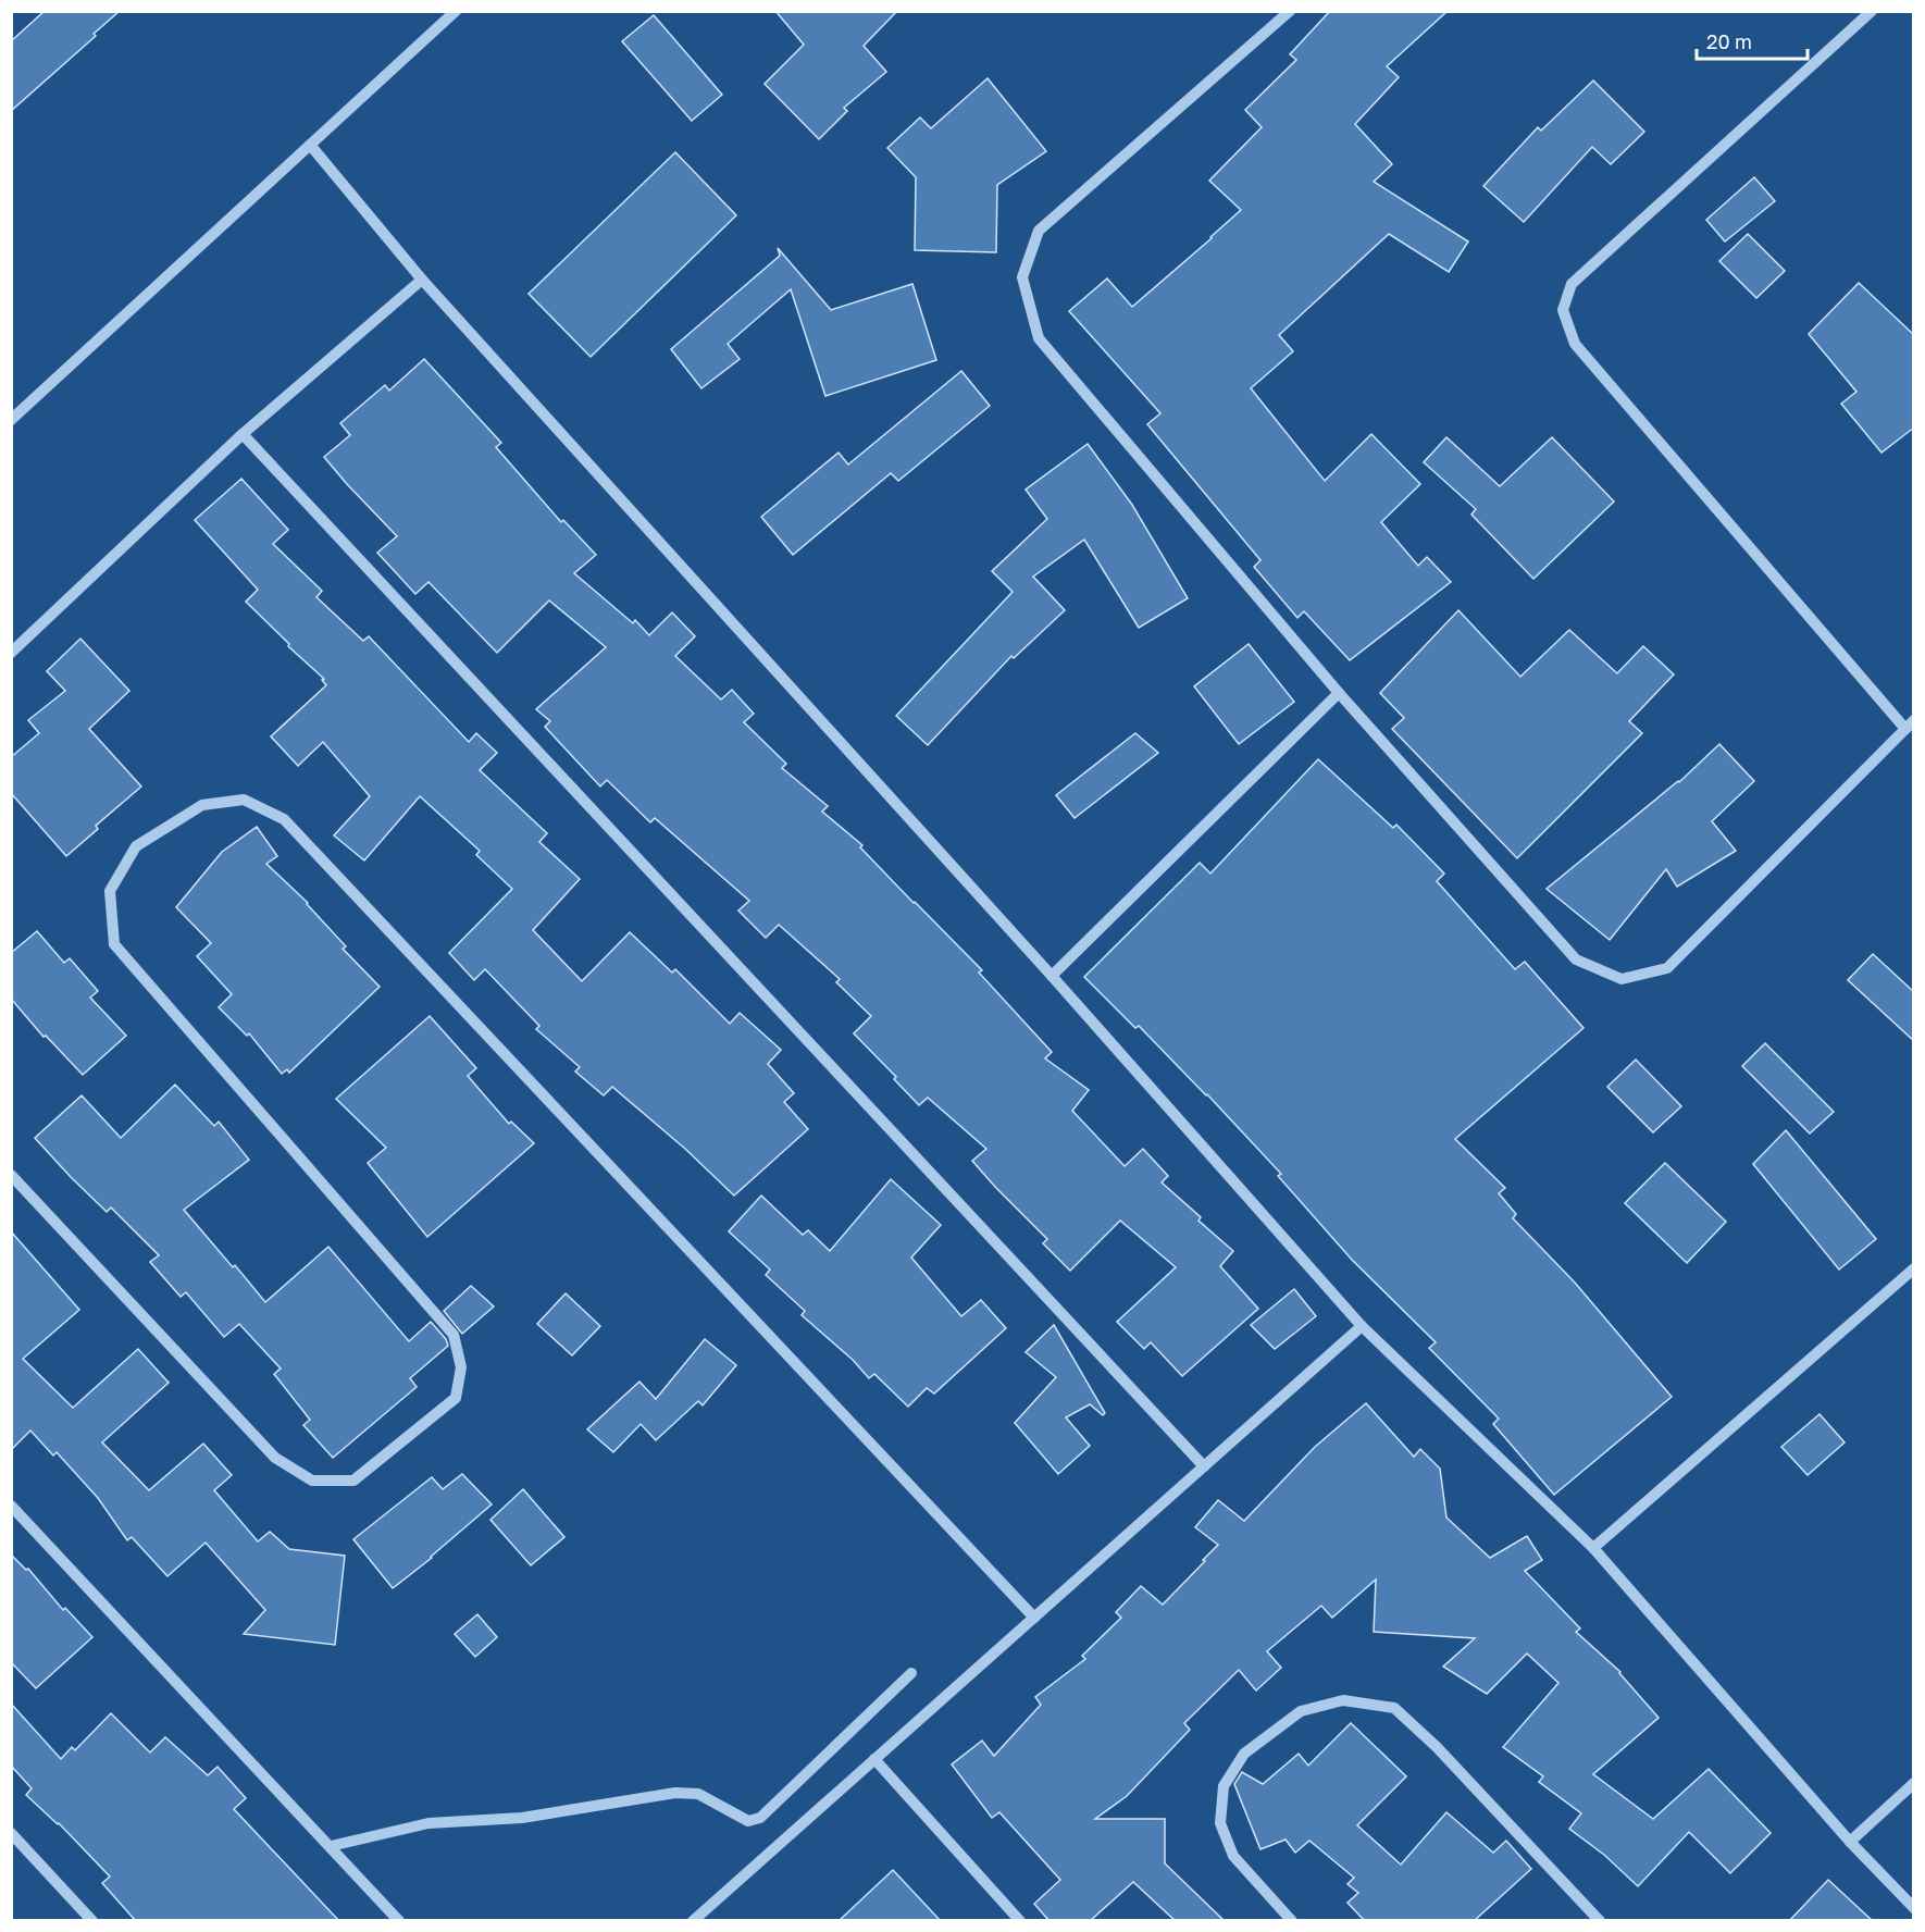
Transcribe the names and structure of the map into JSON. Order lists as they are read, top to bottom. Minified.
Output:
{"scale_bar":"20 m"}
